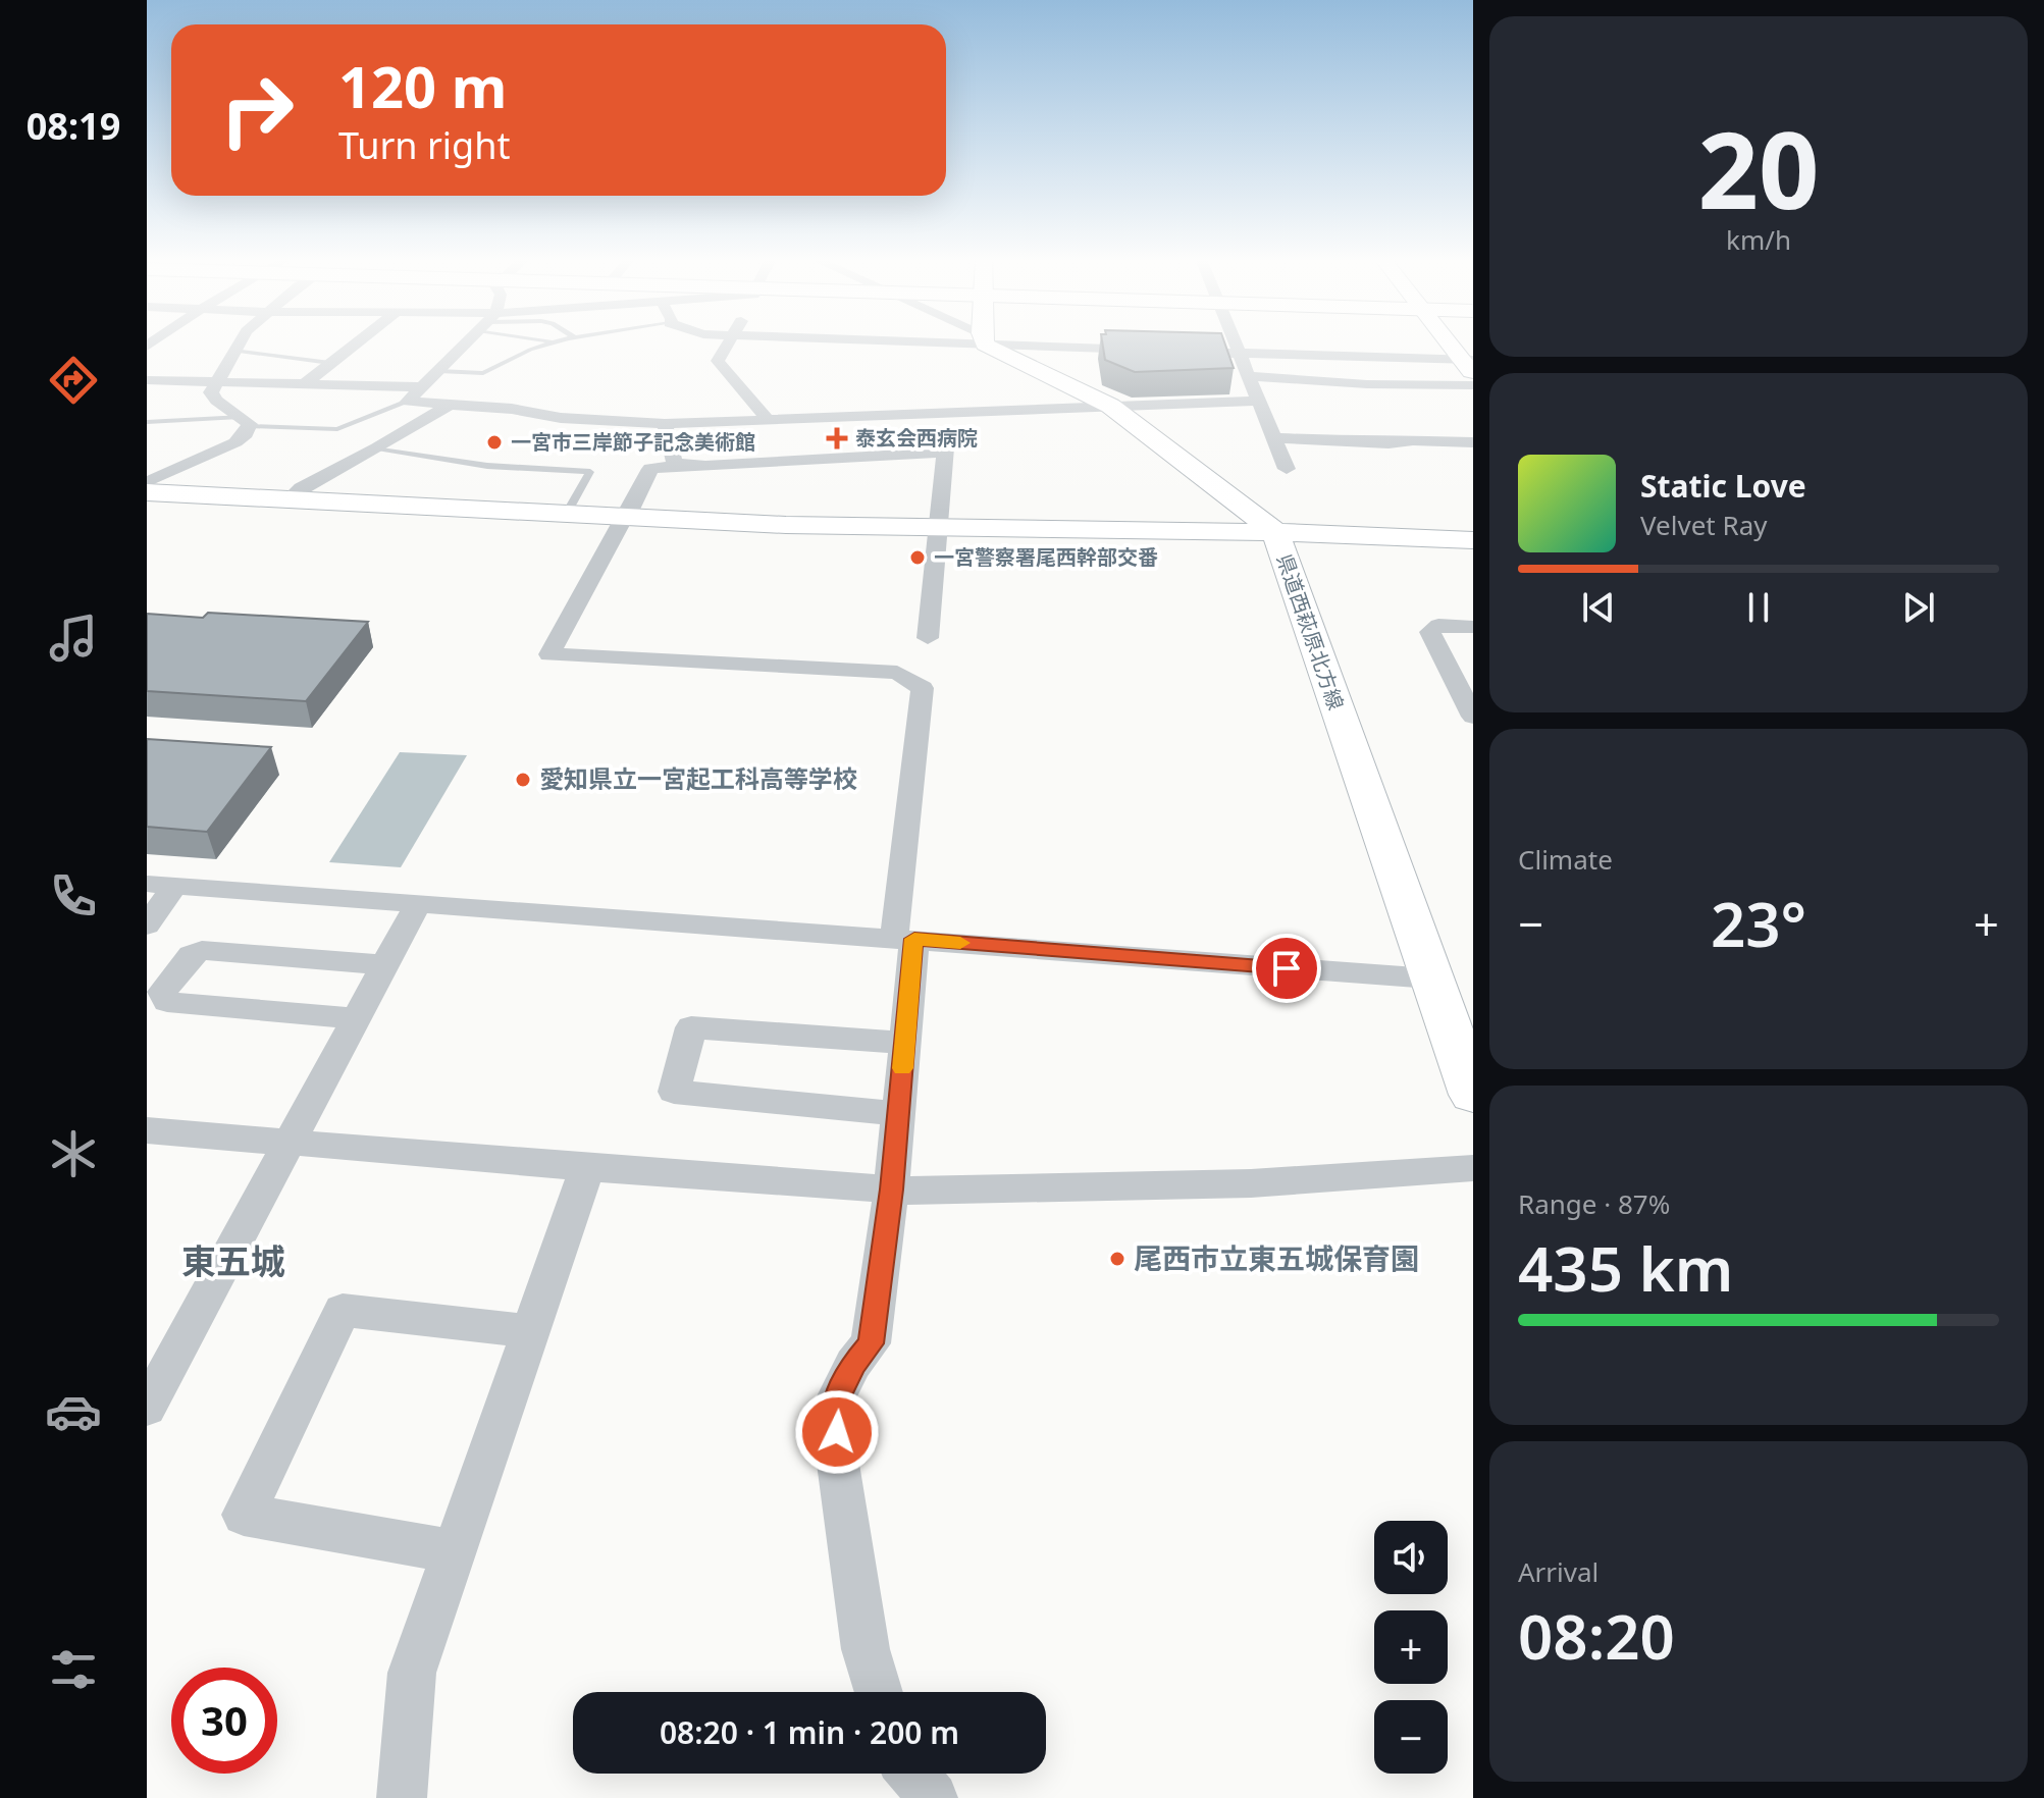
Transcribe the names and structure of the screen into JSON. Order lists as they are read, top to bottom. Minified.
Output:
{"streets":{"street":["県道西萩原北方線"]},"districts":["東五城"],"places":{"health":["泰玄会西病院"],"other":["一宮市三岸節子記念美術館","一宮警察署尾西幹部交番","愛知県立一宮起工科高等学校","尾西市立東五城保育園"]},"page":{"tabs":"08:19","tile":[["20","km/h"],"Climate",["Range · 87%","435 km"],["Arrival","08:20"]],"turn":["120 m","Turn right"],"song":["Static Love","Velvet Ray"],"heat":["−","23°","+"],"map_buttons":["+","−"],"limit":"30","trip":"08:20 · 1 min · 200 m"}}
